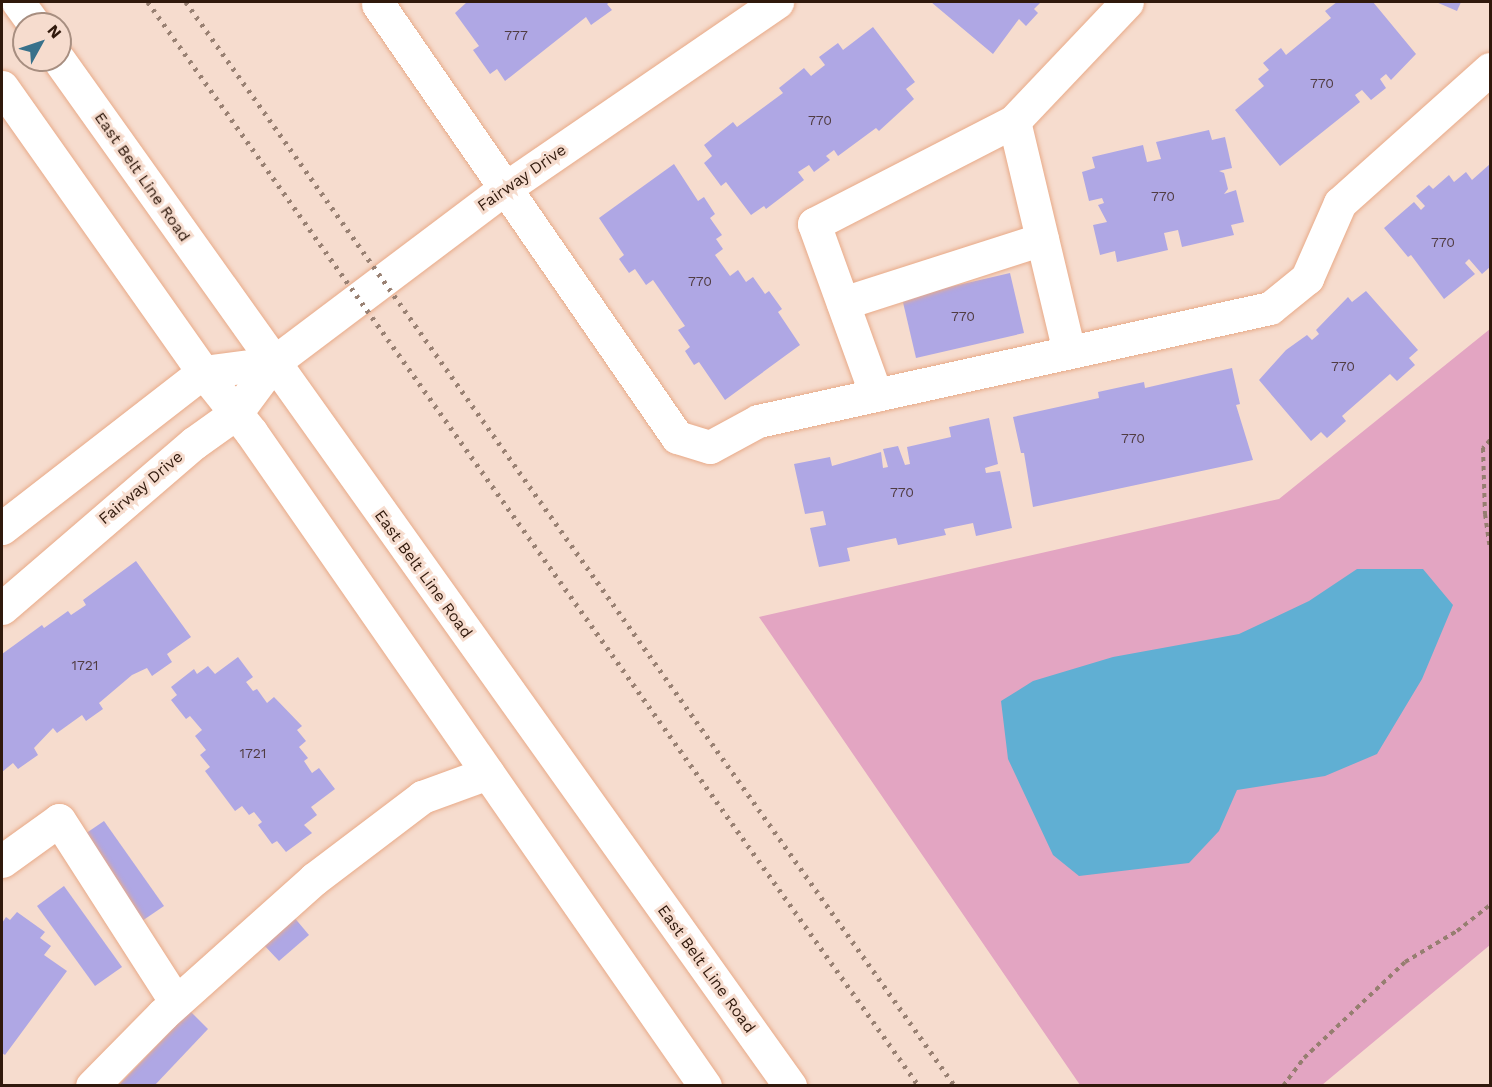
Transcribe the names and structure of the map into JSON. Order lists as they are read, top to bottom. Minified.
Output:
{"streets":{"main road":["East Belt Line Road","Fairway Drive"]},"crossings":[["East Belt Line Road","Fairway Drive"]],"house_numbers":["777","770","770","770","770","770","770","770","770","770","1721","1721"],"north":"top right"}
